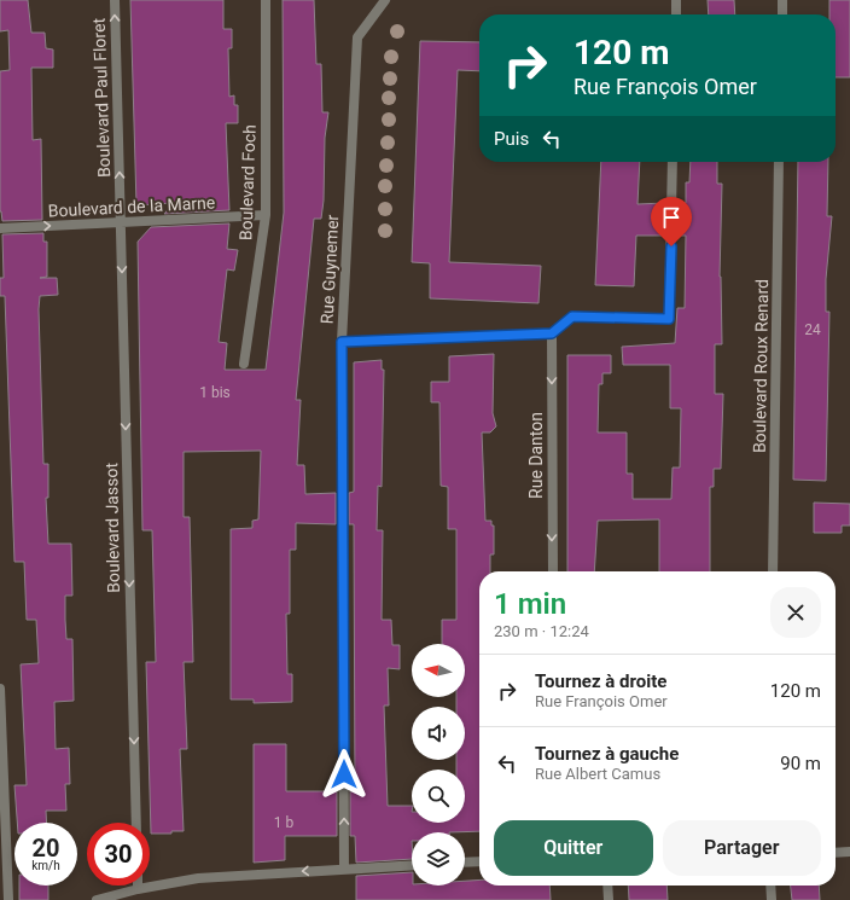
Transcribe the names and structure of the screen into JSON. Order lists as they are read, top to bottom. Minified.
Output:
{"streets":{"street":["Boulevard Paul Floret","Boulevard Foch","Boulevard de la Marne","Rue Guynemer","Boulevard Roux Renard","Rue Danton","Boulevard Jassot"]},"crossings":[["Boulevard Paul Floret","Boulevard de la Marne"],["Boulevard Paul Floret","Boulevard Jassot"],["Boulevard Foch","Boulevard de la Marne"],["Boulevard de la Marne","Boulevard Jassot"]],"one_way":["Boulevard Paul Floret","Boulevard de la Marne","Rue Guynemer","Rue Danton","Boulevard Jassot"],"house_numbers":["24","1 bis","1 b"],"north":"left","page":{"turn":["120 m","Rue François Omer"],"then":"Puis","heading":["1 min","230 m · 12:24"],"list":[{"name":"Tournez à droite","note":"Rue François Omer","value":"120 m"},{"name":"Tournez à gauche","note":"Rue Albert Camus","value":"90 m"}],"buttons":["Quitter","Partager"],"speed":"20 km/h","limit":"30"}}
